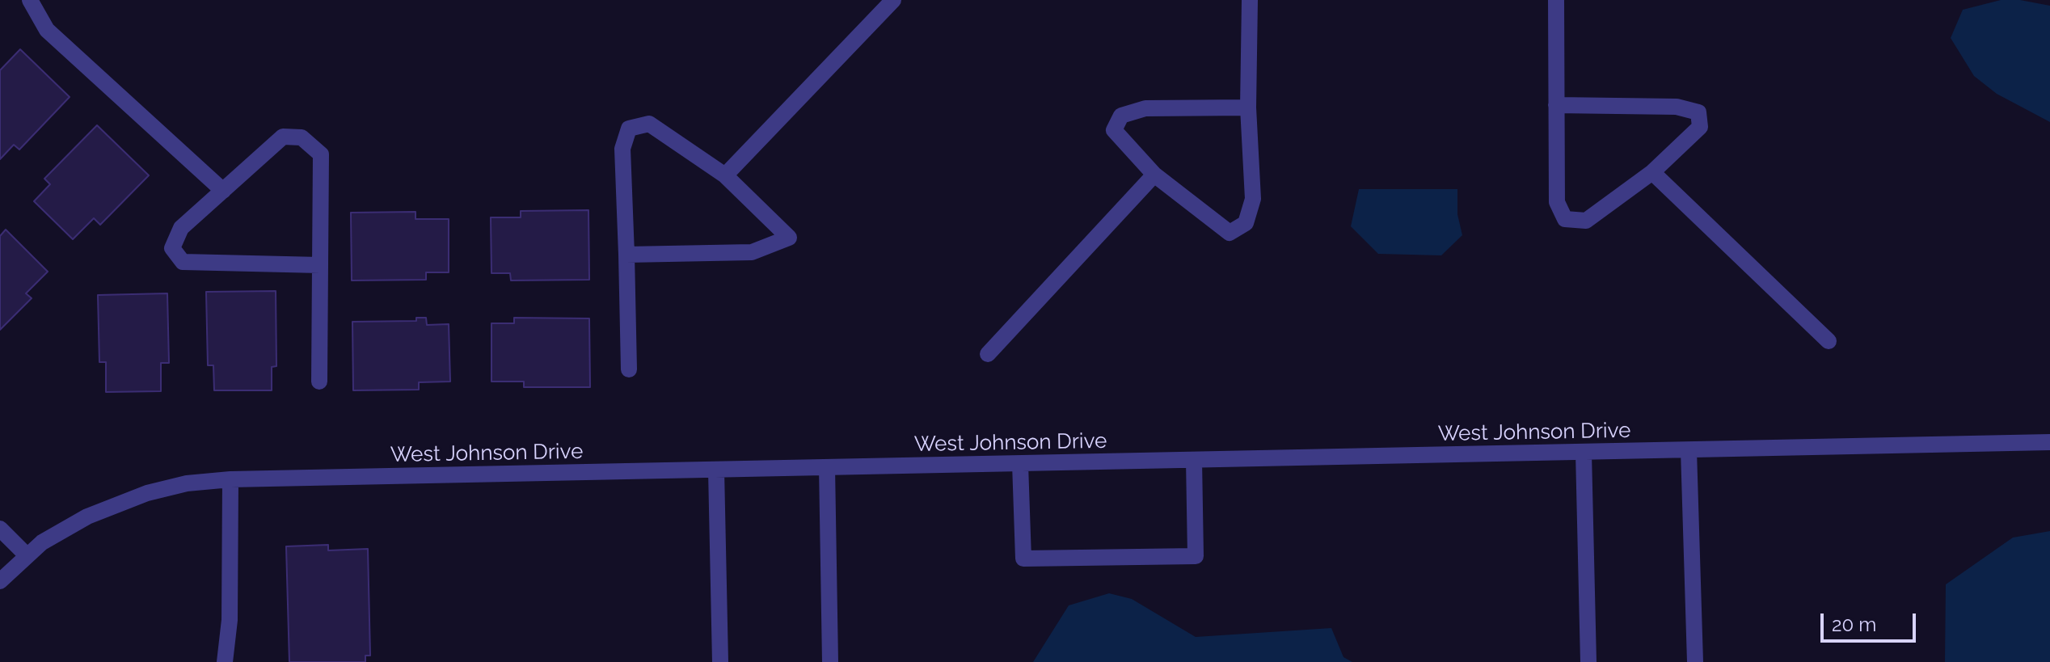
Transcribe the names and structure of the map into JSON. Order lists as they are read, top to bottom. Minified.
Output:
{"streets":{"street":["West Johnson Drive"]},"scale_bar":"20 m"}
